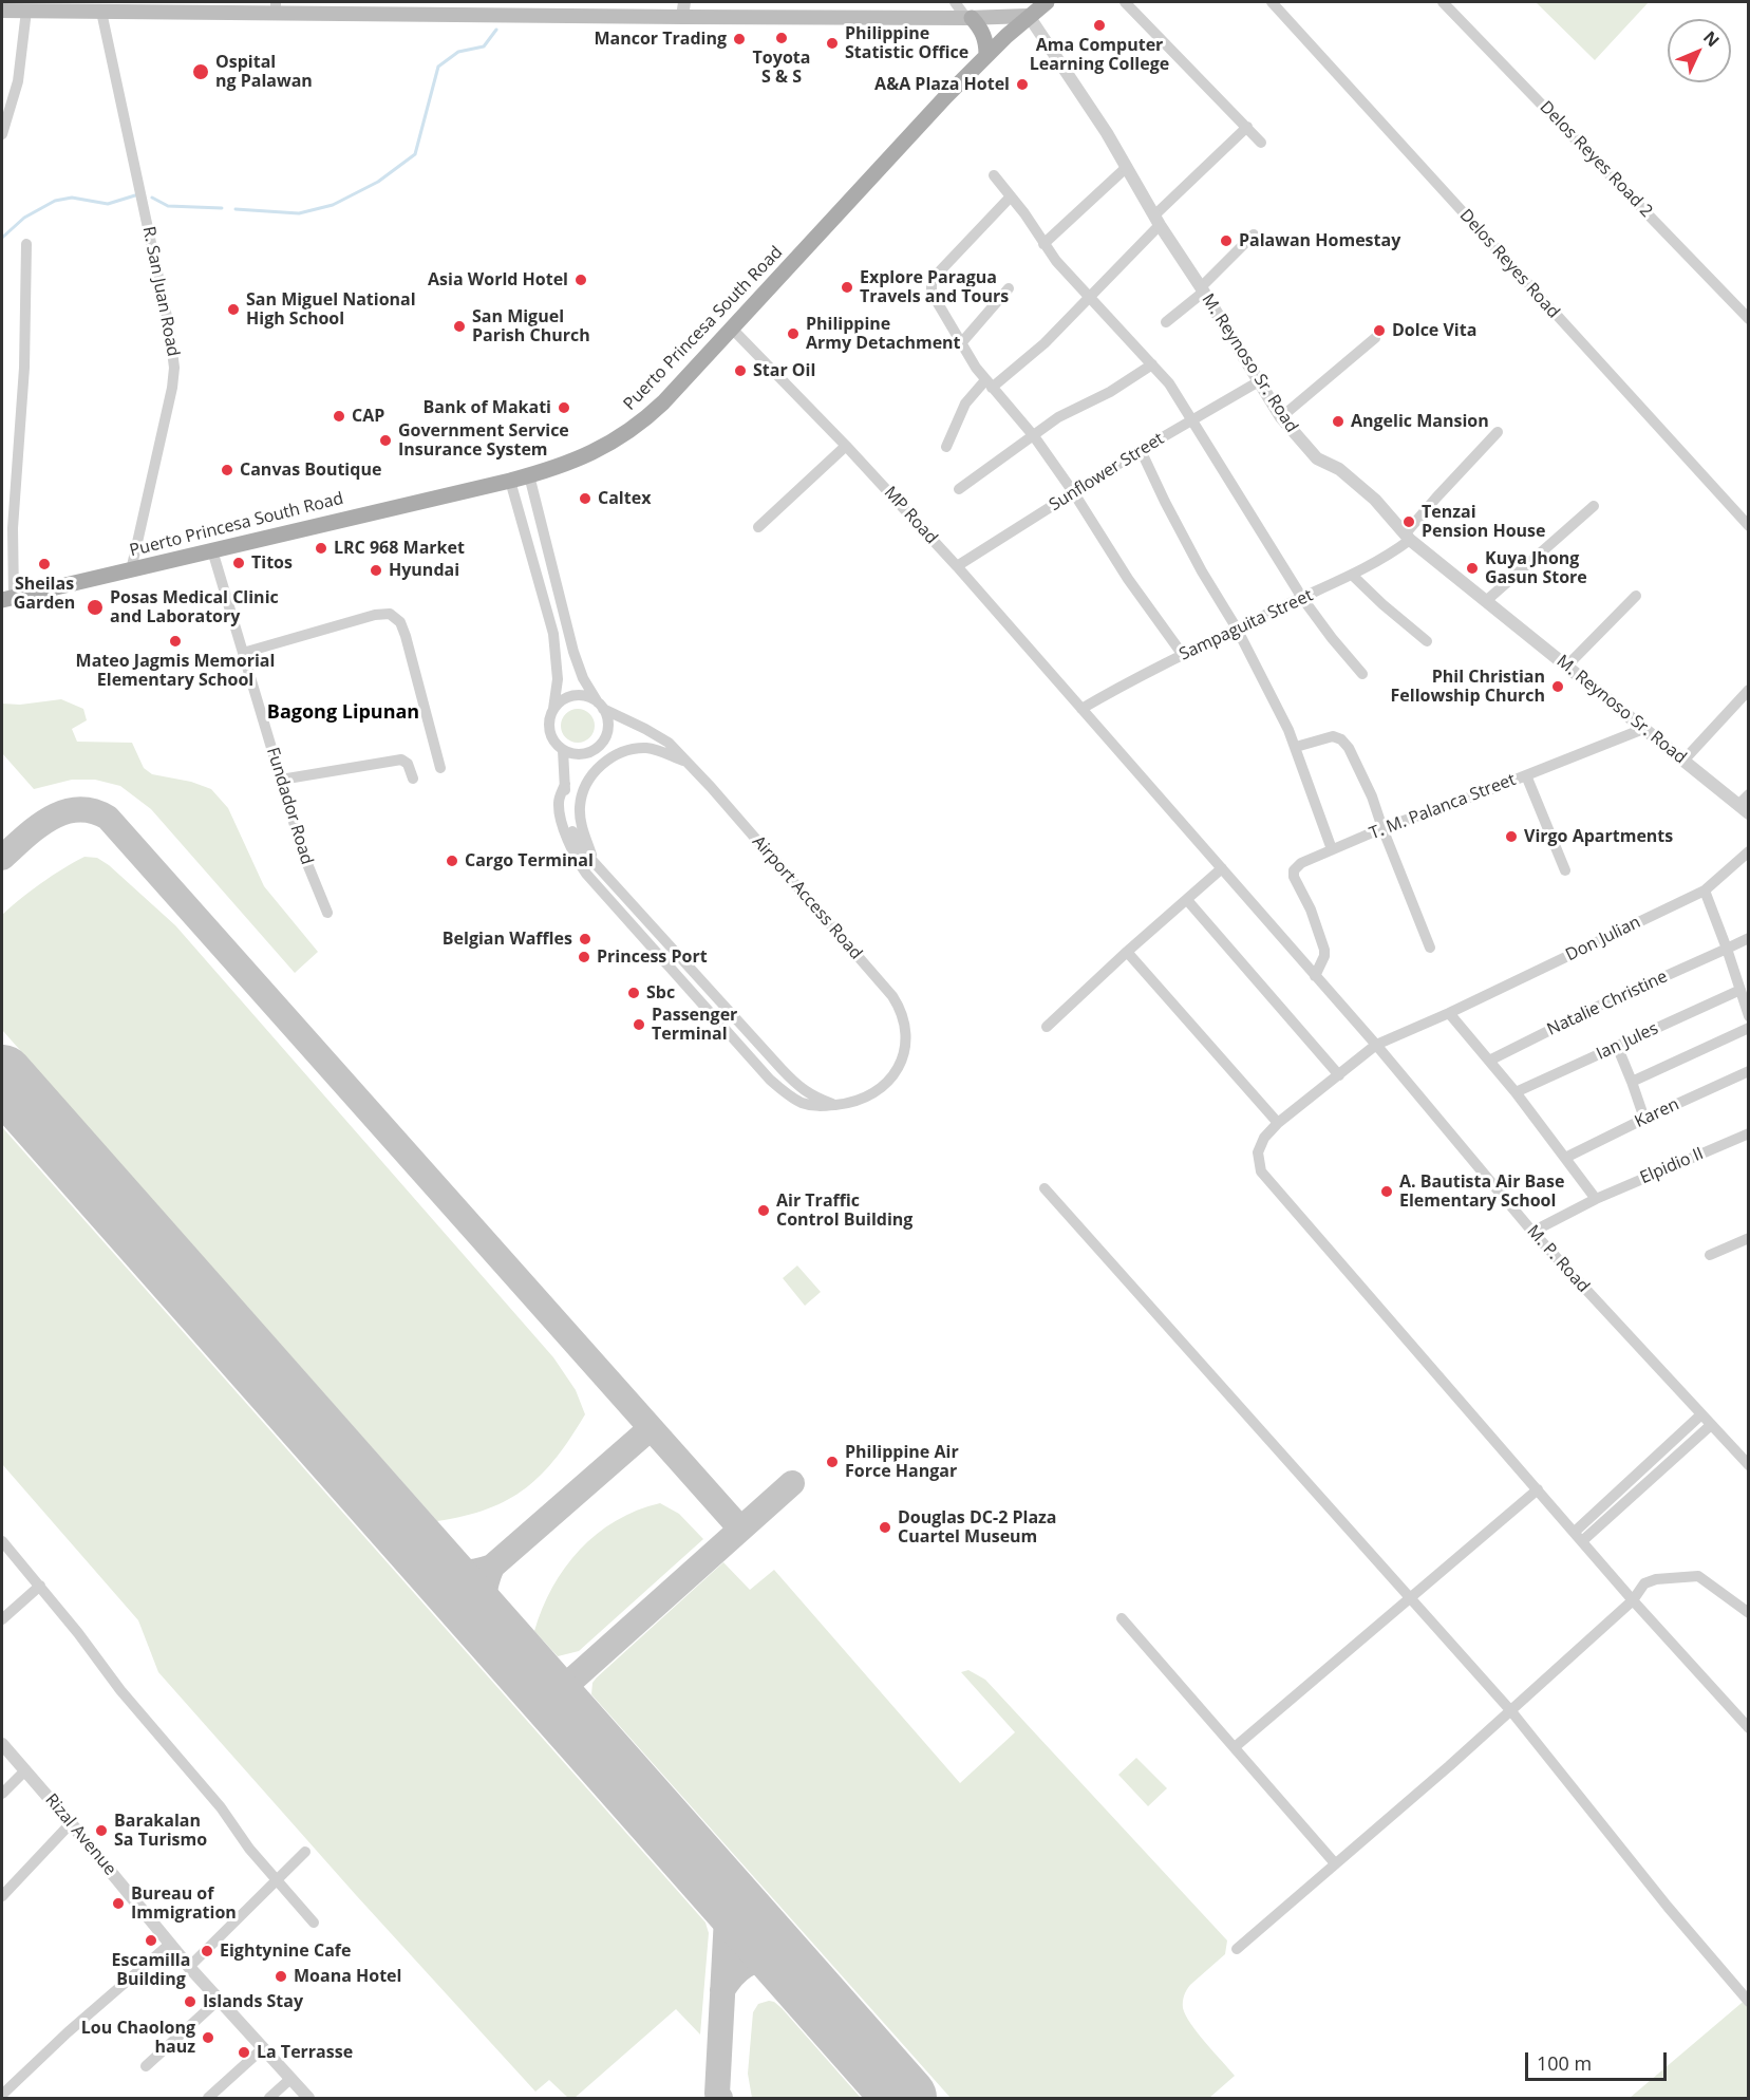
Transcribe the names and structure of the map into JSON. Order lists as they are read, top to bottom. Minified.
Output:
{"streets":{"main road":["Puerto Princesa South Road"],"street":["Delos Reyes Road 2","Delos Reyes Road","R. San Juan Road","M. Reynoso Sr. Road","Sunflower Street","MP Road","Sampaguita Street","Fundador Road","T. M. Palanca Street","Airport Access Road","Don Julian","Natalie Christine","Ian Jules","Karen","Elpidio II","M. P. Road","Rizal Avenue"]},"crossings":[["R. San Juan Road","Puerto Princesa South Road"],["Puerto Princesa South Road","M. Reynoso Sr. Road"],["Puerto Princesa South Road","MP Road"],["Puerto Princesa South Road","Fundador Road"],["M. Reynoso Sr. Road","Sunflower Street"],["M. Reynoso Sr. Road","Sampaguita Street"],["M. Reynoso Sr. Road","T. M. Palanca Street"],["Sunflower Street","MP Road"],["MP Road","Sampaguita Street"],["MP Road","M. P. Road"],["T. M. Palanca Street","M. P. Road"],["Don Julian","M. P. Road"],["Elpidio II","M. P. Road"]],"districts":["Bagong Lipunan"],"places":["Ama Computer Learning College","Toyota S & S","Mancor Trading","Philippine Statistic Office","Ospital ng Palawan","A&A Plaza Hotel","Palawan Homestay","Asia World Hotel","Explore Paragua Travels and Tours","San Miguel National High School","San Miguel Parish Church","Dolce Vita","Philippine Army Detachment","Star Oil","Bank of Makati","CAP","Angelic Mansion","Government Service Insurance System","Canvas Boutique","Caltex","Tenzai Pension House","LRC 968 Market","Titos","Sheilas Garden","Kuya Jhong Gasun Store","Hyundai","Posas Medical Clinic and Laboratory","Mateo Jagmis Memorial Elementary School","Phil Christian Fellowship Church","Virgo Apartments","Cargo Terminal","Belgian Waffles","Princess Port","Sbc","Passenger Terminal","A. Bautista Air Base Elementary School","Air Traffic Control Building","Philippine Air Force Hangar","Douglas DC-2 Plaza Cuartel Museum","Barakalan Sa Turismo","Bureau of Immigration","Escamilla Building","Eightynine Cafe","Moana Hotel","Islands Stay","Lou Chaolong hauz","La Terrasse"],"scale_bar":"100 m","north":"top right"}
